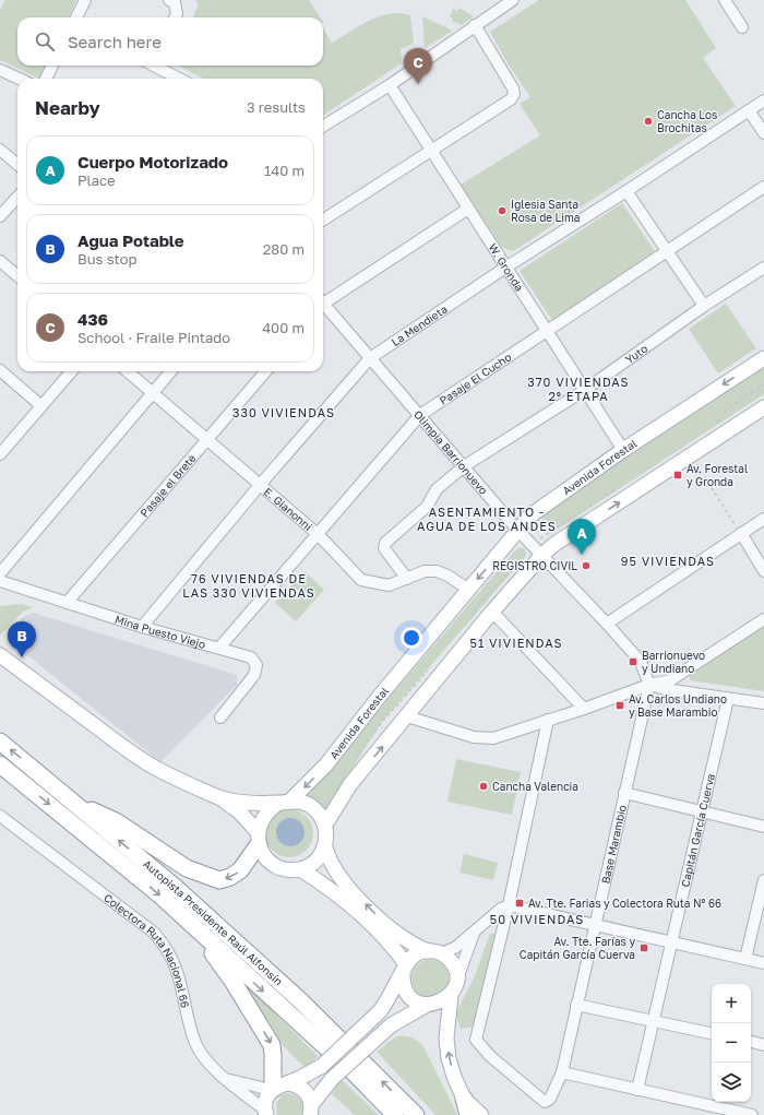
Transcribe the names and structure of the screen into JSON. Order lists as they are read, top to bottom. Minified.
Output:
{"streets":{"highway":["Autopista Presidente Raúl Alfonsín"],"main road":["Avenida Forestal"],"street":["W. Gronda","La Mendieta","Yuto","Pasaje El Cucho","Olimpia Barrionuevo","Pasaje el Brete","E. Gianonni","Mina Puesto Viejo","Capitán García Cuerva","Base Marambio","Colectora Ruta Nacional 66"]},"crossings":[["W. Gronda","La Mendieta"],["W. Gronda","Yuto"],["W. Gronda","Pasaje El Cucho"],["W. Gronda","Avenida Forestal"],["La Mendieta","Olimpia Barrionuevo"],["La Mendieta","E. Gianonni"],["La Mendieta","Mina Puesto Viejo"],["Yuto","Olimpia Barrionuevo"],["Yuto","E. Gianonni"],["Pasaje El Cucho","Olimpia Barrionuevo"],["Pasaje El Cucho","E. Gianonni"],["Pasaje El Cucho","Mina Puesto Viejo"],["Olimpia Barrionuevo","Avenida Forestal"],["Olimpia Barrionuevo","Base Marambio"],["Avenida Forestal","E. Gianonni"],["Pasaje el Brete","E. Gianonni"],["Pasaje el Brete","Mina Puesto Viejo"]],"districts":["370 VIVIENDAS 2° ETAPA","330 VIVIENDAS","ASENTAMIENTO - AGUA DE LOS ANDES","95 VIVIENDAS","76 VIVIENDAS DE LAS 330 VIVIENDAS","51 VIVIENDAS","50 VIVIENDAS"],"places":{"other":["Cancha Los Brochitas","Iglesia Santa Rosa de Lima","REGISTRO CIVIL","Cancha Valencia"],"transit":["Av. Forestal y Gronda","Barrionuevo y Undiano","Av. Carlos Undiano y Base Marambio","Av. Tte. Farias y Colectora Ruta N° 66","Av. Tte. Farías y Capitán García Cuerva"]},"page":{"search":"Search here","pins":["C","A","B"],"heading":["Nearby","3 results"],"list":[{"mark":"A","name":"Cuerpo Motorizado","note":"Place","value":"140 m"},{"mark":"B","name":"Agua Potable","note":"Bus stop","value":"280 m"},{"mark":"C","name":"436","note":"School · Fraile Pintado","value":"400 m"}],"map_buttons":["+","−"]}}
